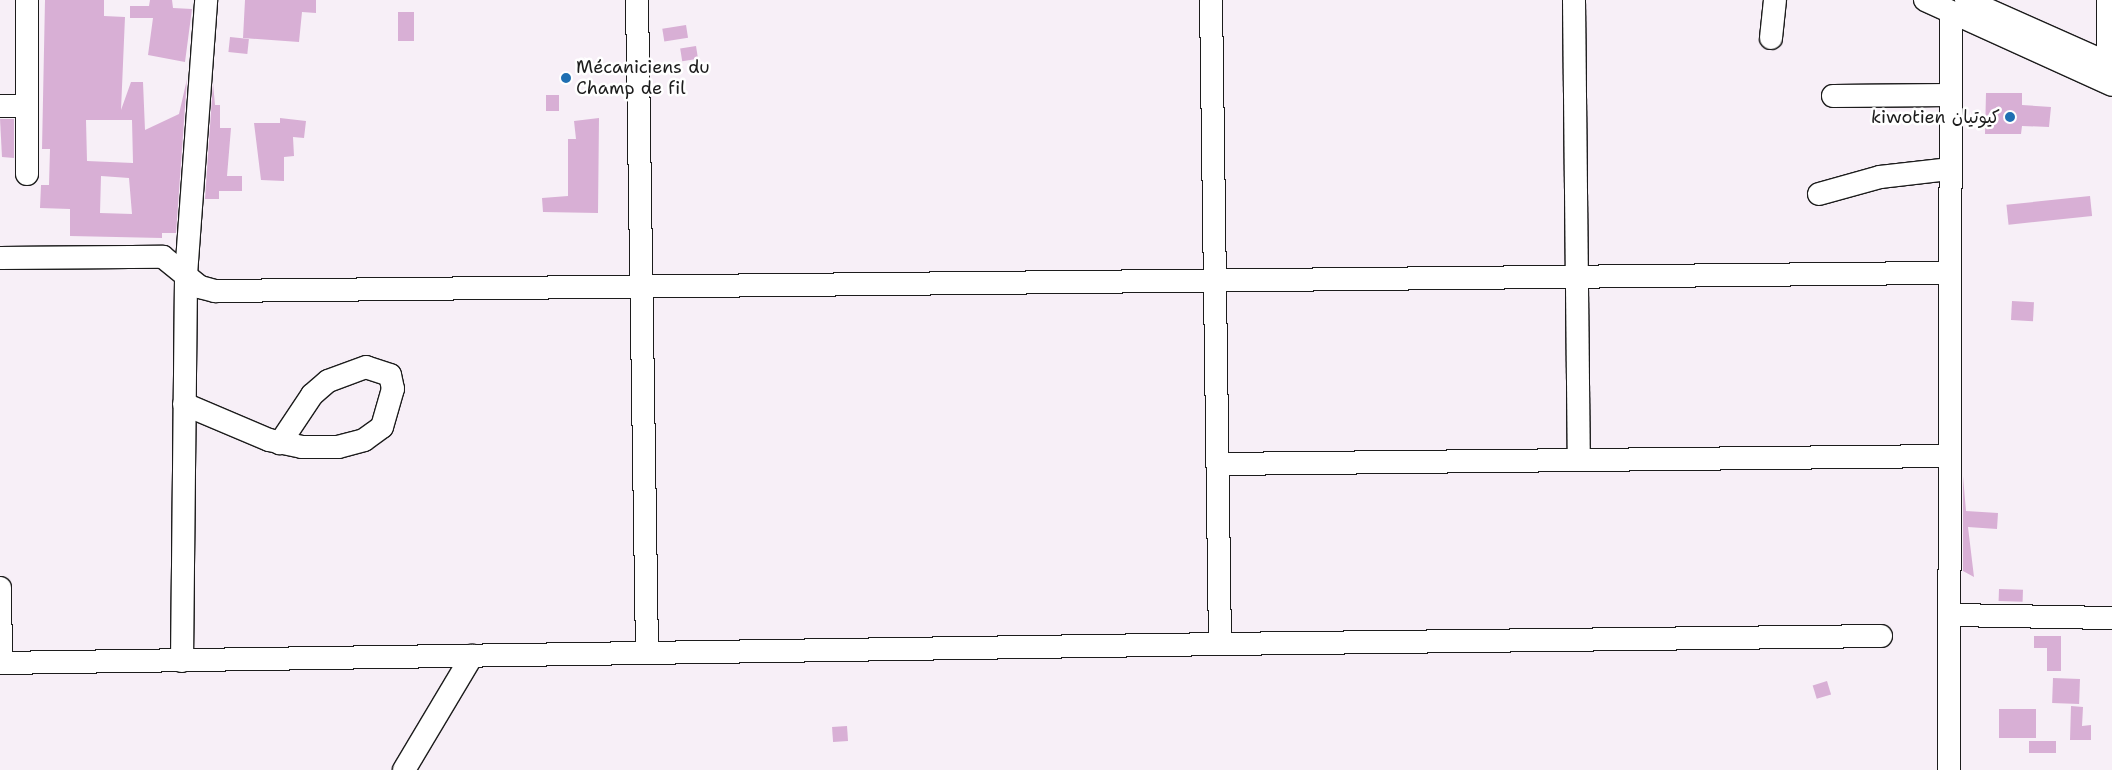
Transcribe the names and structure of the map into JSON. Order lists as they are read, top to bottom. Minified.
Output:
{"places":["Mécaniciens du Champ de fil","kiwotien كيوتيان"]}
